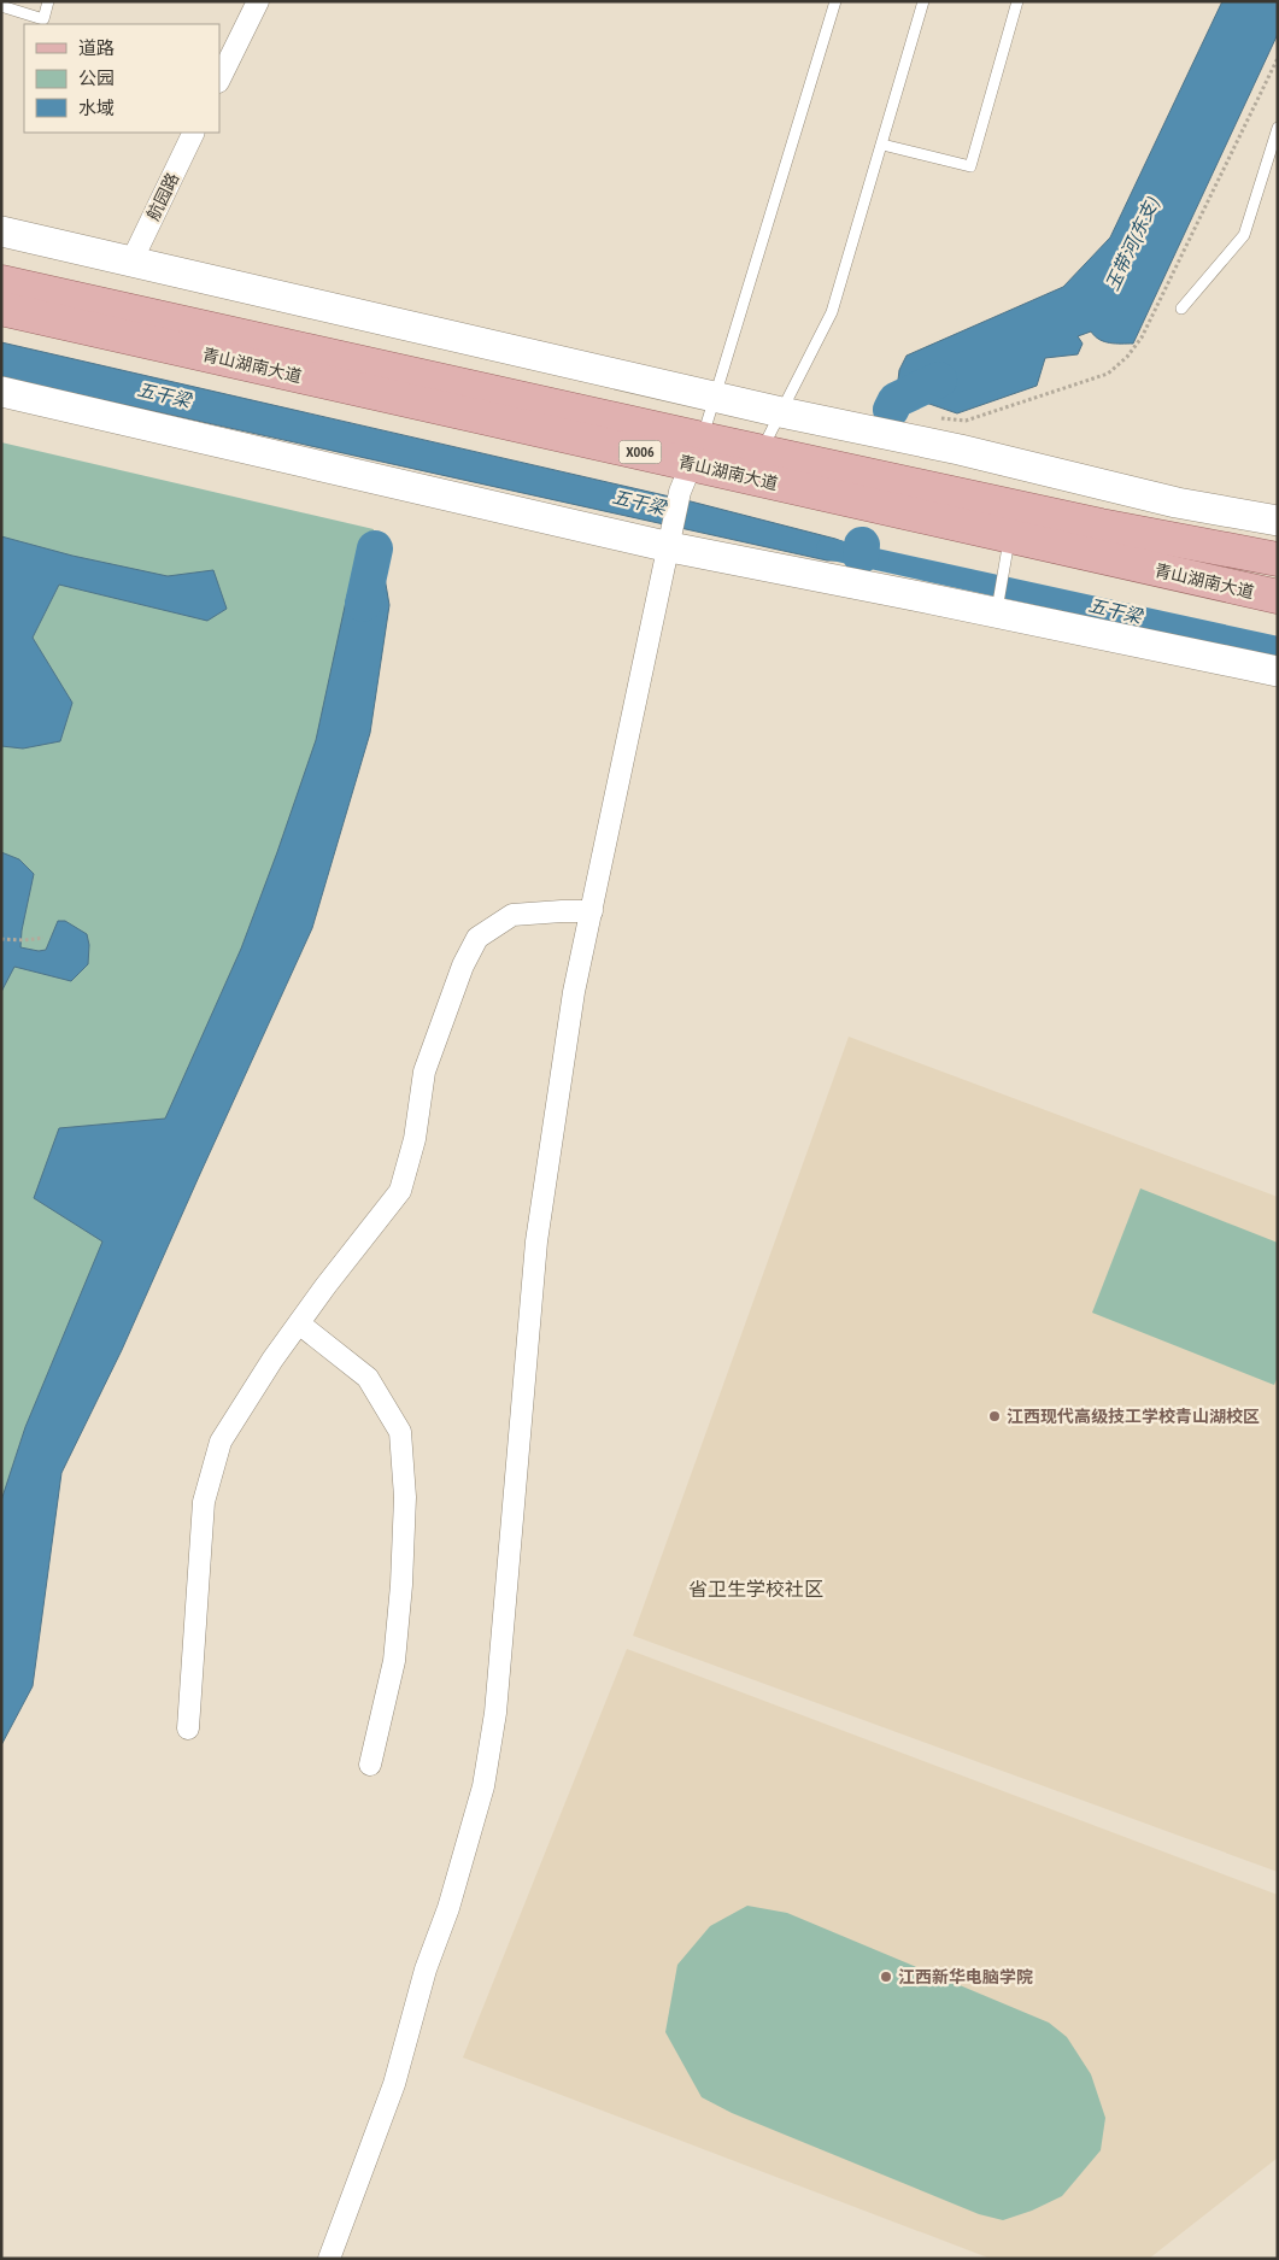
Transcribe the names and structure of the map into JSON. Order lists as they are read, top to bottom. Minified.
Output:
{"streets":{"main road":["青山湖南大道","X006"],"street":["航园路"]},"districts":["省卫生学校社区"],"water":["玉带河(东支)","五干梁"],"places":["江西现代高级技工学校青山湖校区","江西新华电脑学院"],"legend":["道路","公园","水域"]}
